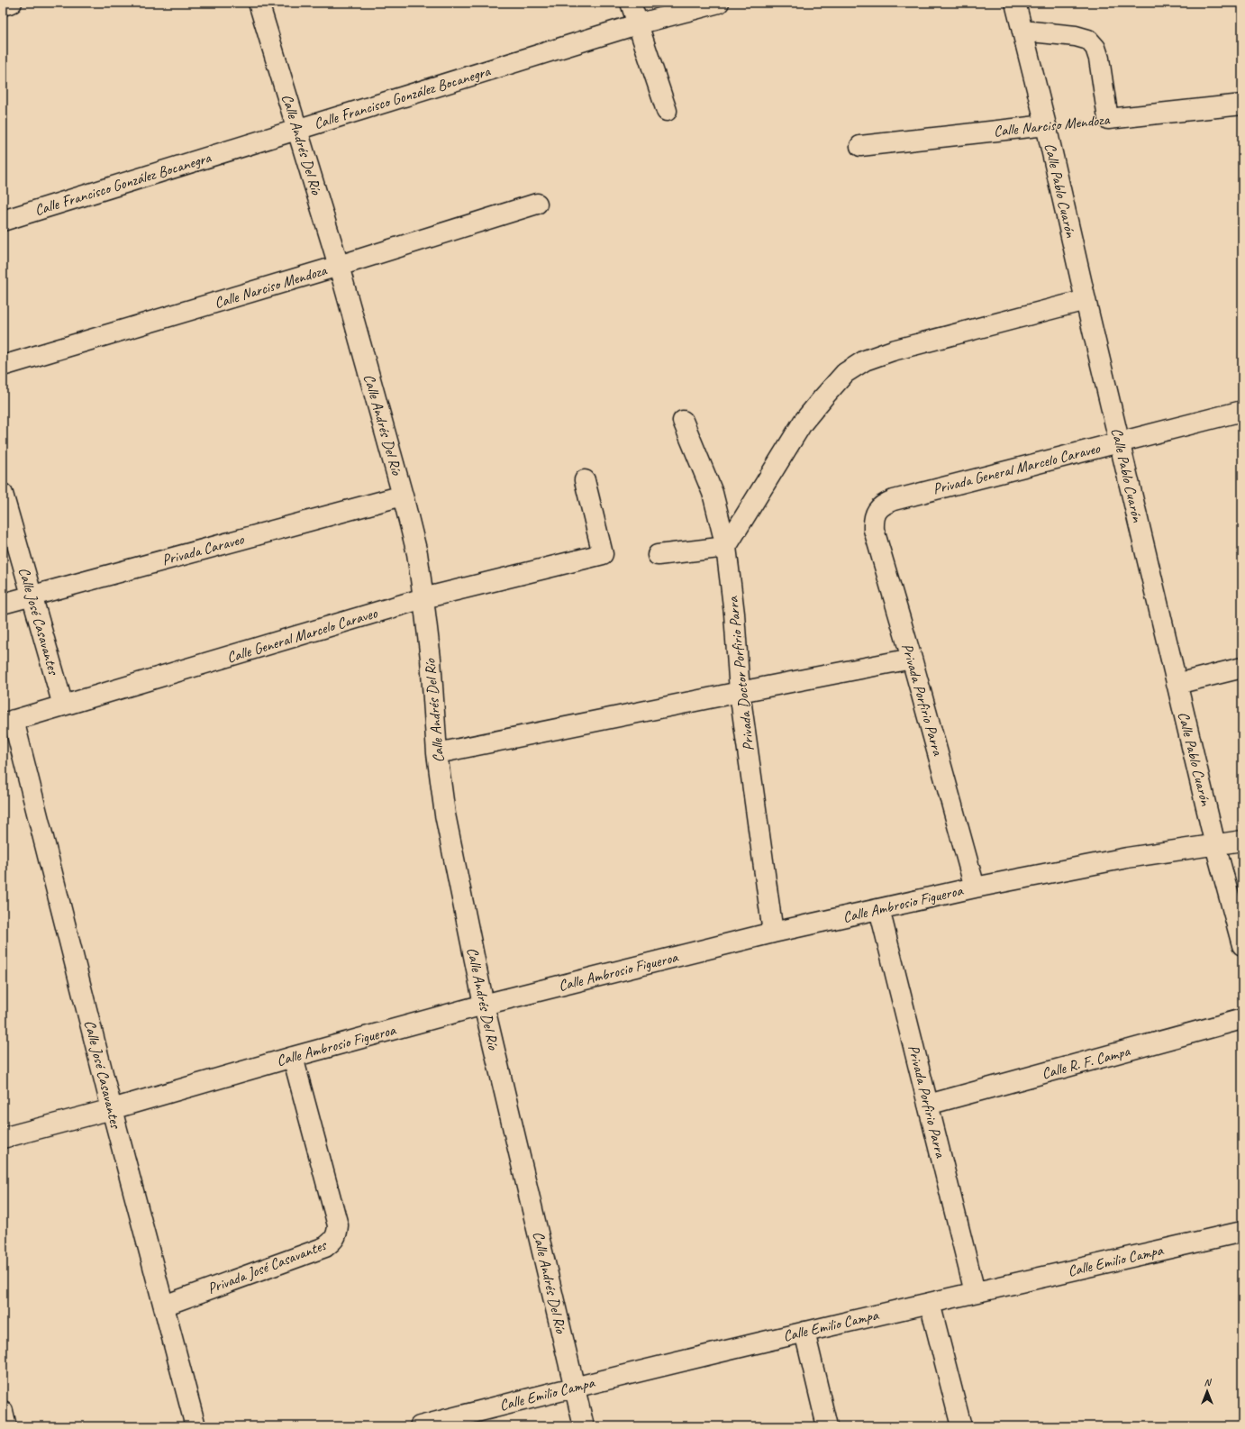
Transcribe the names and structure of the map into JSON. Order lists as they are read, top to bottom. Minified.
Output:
{"streets":{"street":["Calle Francisco González Bocanegra","Calle Narciso Mendoza","Calle Andrés Del Río","Calle Pablo Cuarón","Privada General Marcelo Caraveo","Privada Caraveo","Calle José Casavantes","Calle General Marcelo Caraveo","Privada Doctor Porfirio Parra","Privada Porfirio Parra","Calle Ambrosio Figueroa","Calle R. F. Campa","Calle Emilio Campa","Privada José Casavantes"]},"crossings":[["Calle Francisco González Bocanegra","Calle Andrés Del Río"],["Calle Narciso Mendoza","Calle Andrés Del Río"],["Calle Narciso Mendoza","Calle Pablo Cuarón"],["Calle Andrés Del Río","Privada Caraveo"],["Calle Andrés Del Río","Calle General Marcelo Caraveo"],["Calle Andrés Del Río","Calle Ambrosio Figueroa"],["Calle Andrés Del Río","Calle Emilio Campa"],["Calle Pablo Cuarón","Privada General Marcelo Caraveo"],["Calle Pablo Cuarón","Calle Ambrosio Figueroa"],["Privada General Marcelo Caraveo","Privada Porfirio Parra"],["Privada Caraveo","Calle José Casavantes"],["Calle José Casavantes","Calle General Marcelo Caraveo"],["Calle José Casavantes","Calle Ambrosio Figueroa"],["Calle José Casavantes","Privada José Casavantes"],["Privada Doctor Porfirio Parra","Calle Ambrosio Figueroa"],["Privada Porfirio Parra","Calle Ambrosio Figueroa"],["Privada Porfirio Parra","Calle R. F. Campa"],["Privada Porfirio Parra","Calle Emilio Campa"],["Calle Ambrosio Figueroa","Privada José Casavantes"]],"north":"top"}
